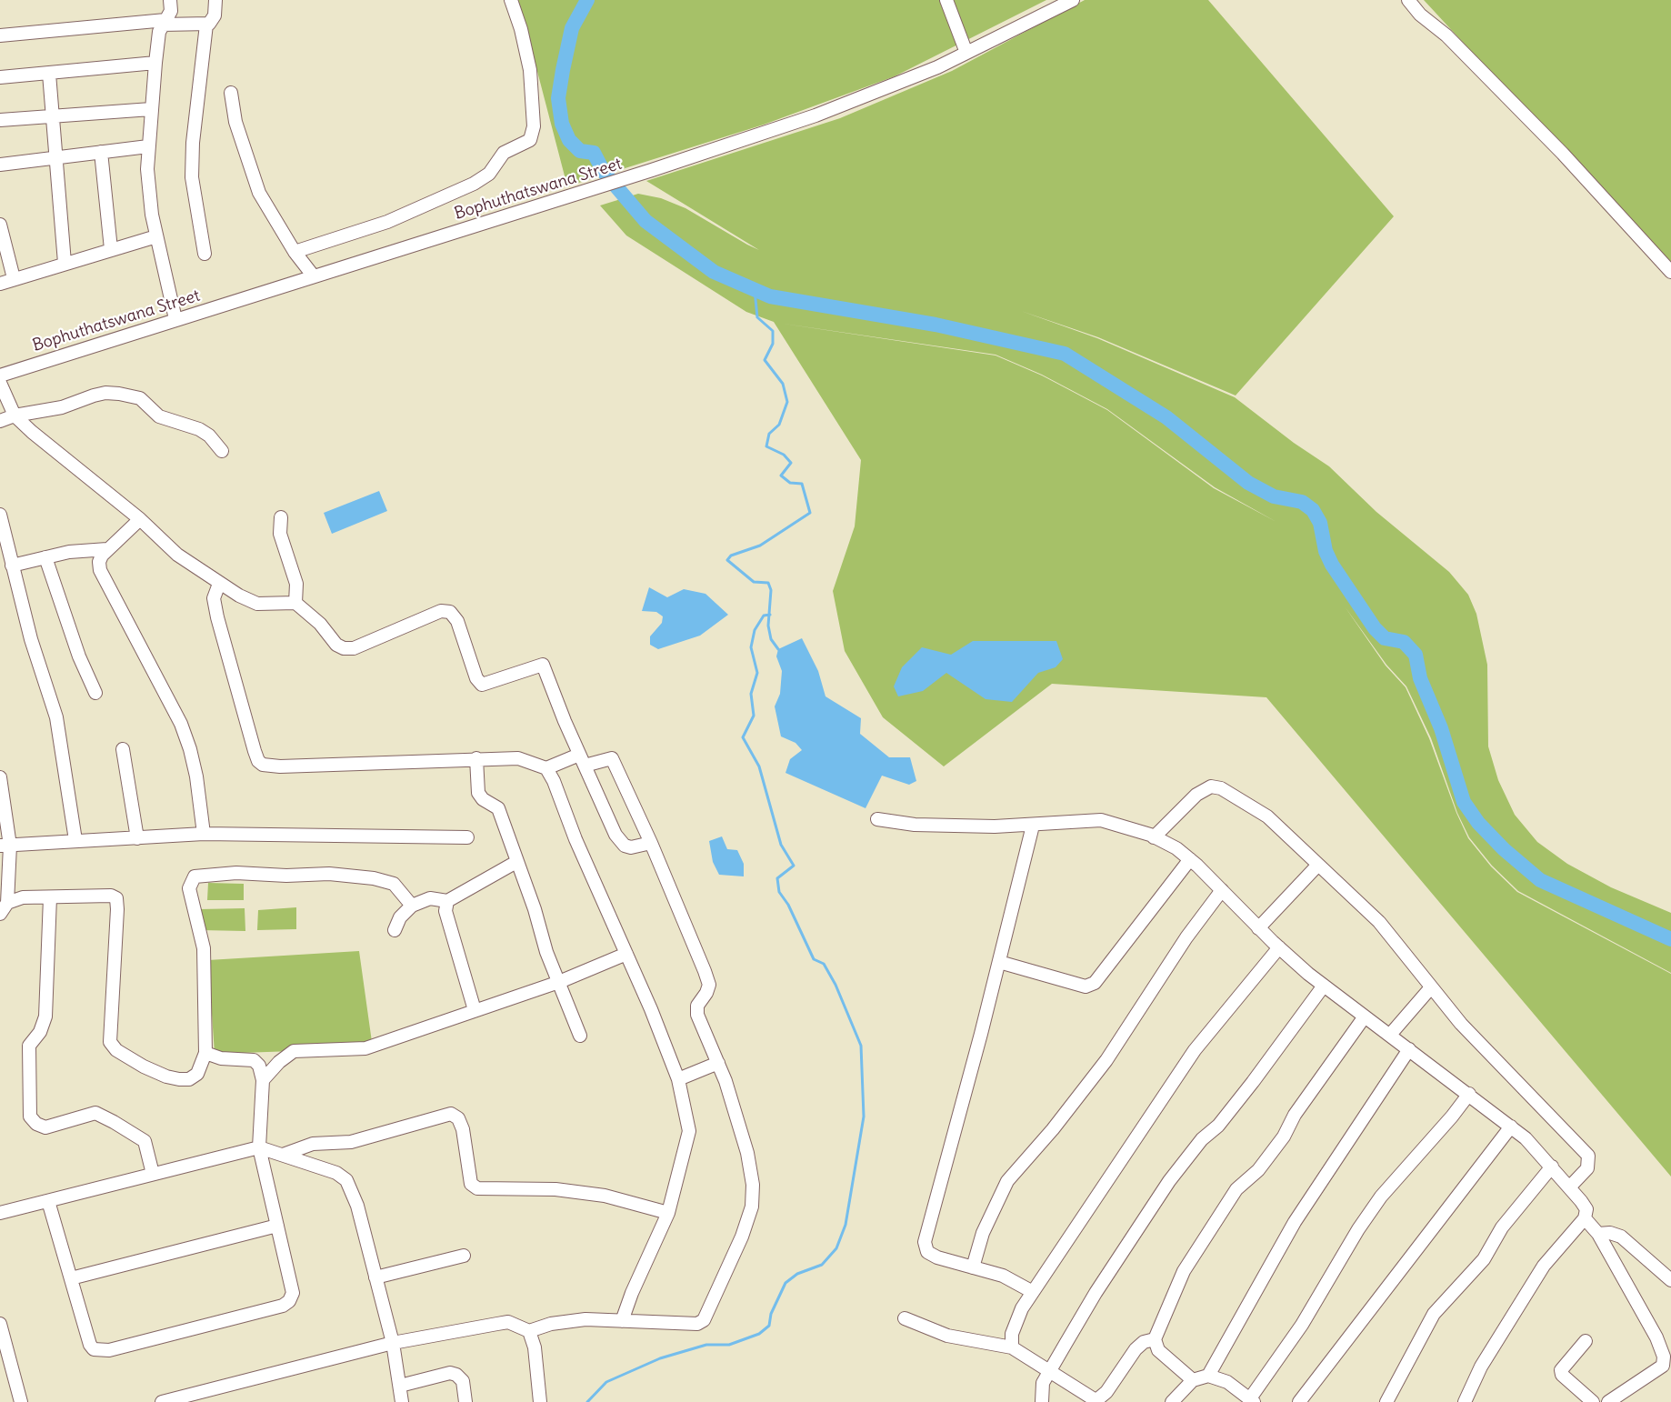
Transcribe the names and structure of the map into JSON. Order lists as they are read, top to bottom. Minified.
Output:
{"streets":{"street":["Bophuthatswana Street"]}}
